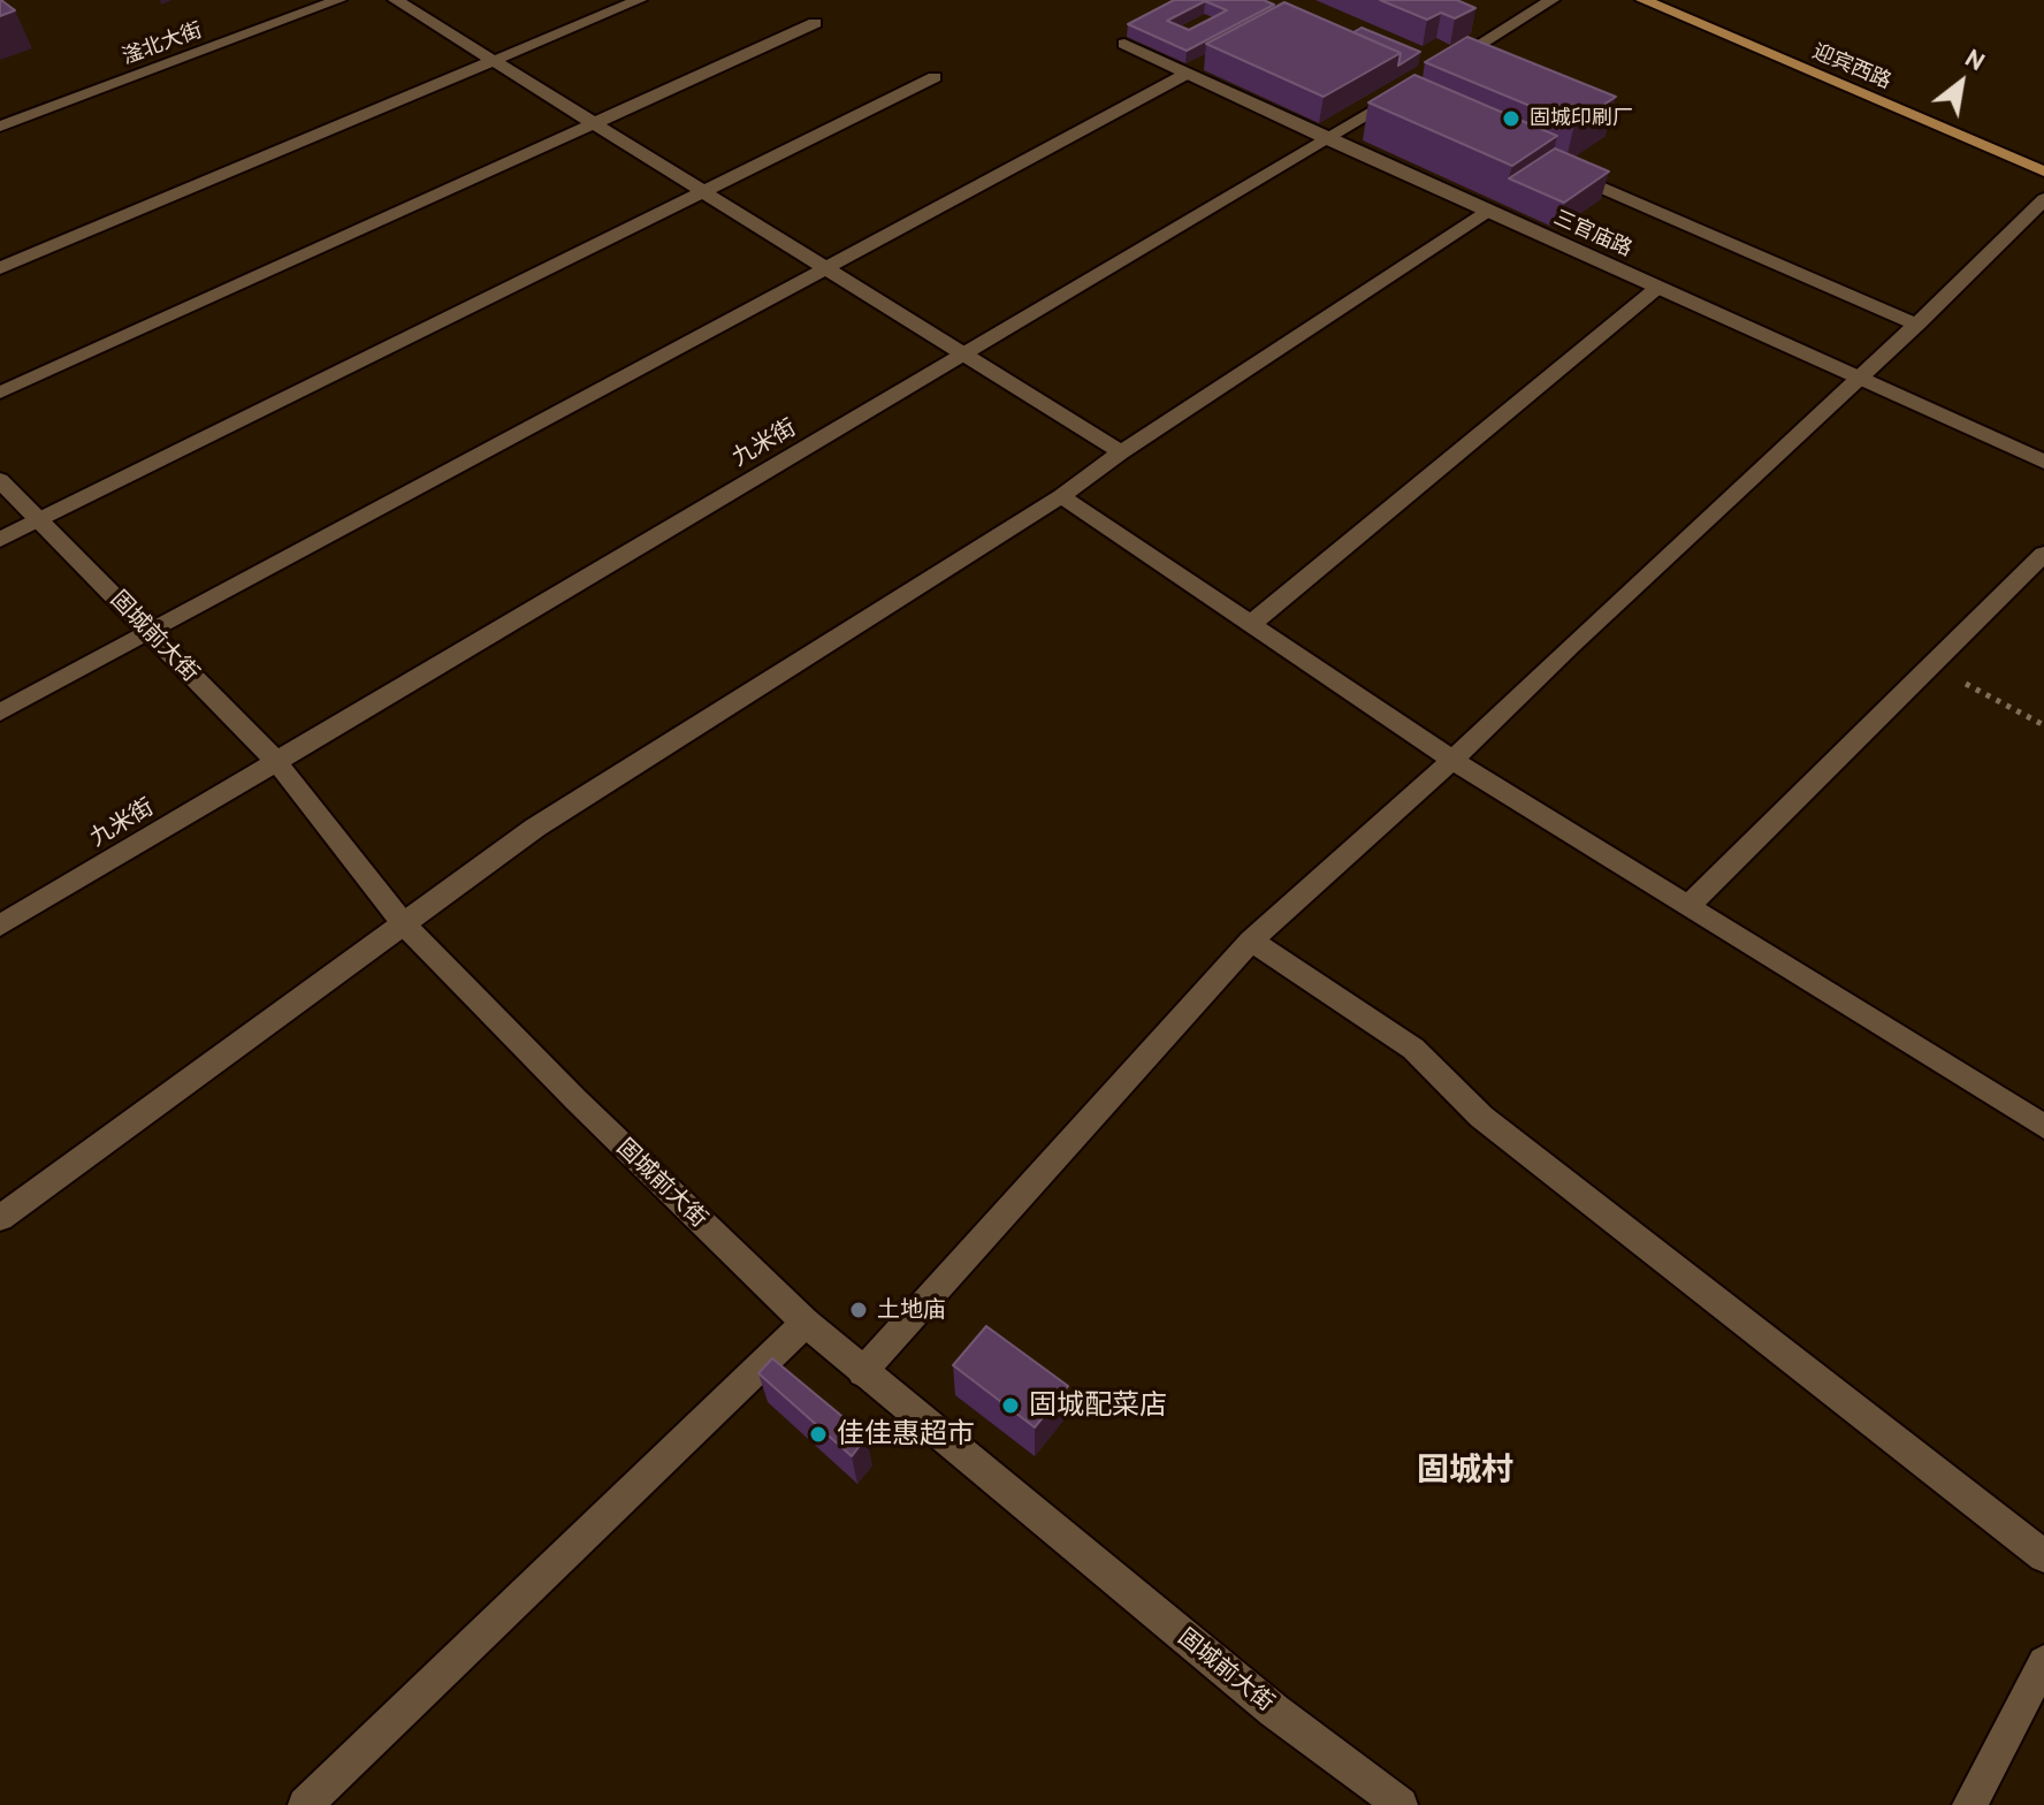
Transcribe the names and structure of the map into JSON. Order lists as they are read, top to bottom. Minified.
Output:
{"streets":{"main road":["迎宾西路"],"street":["滏北大街","三官庙路","九米街","固城前大街"]},"crossings":[["三官庙路","九米街"],["九米街","固城前大街"]],"districts":["固城村"],"places":["固城印刷厂","土地庙","固城配菜店","佳佳惠超市"],"north":"top right"}
